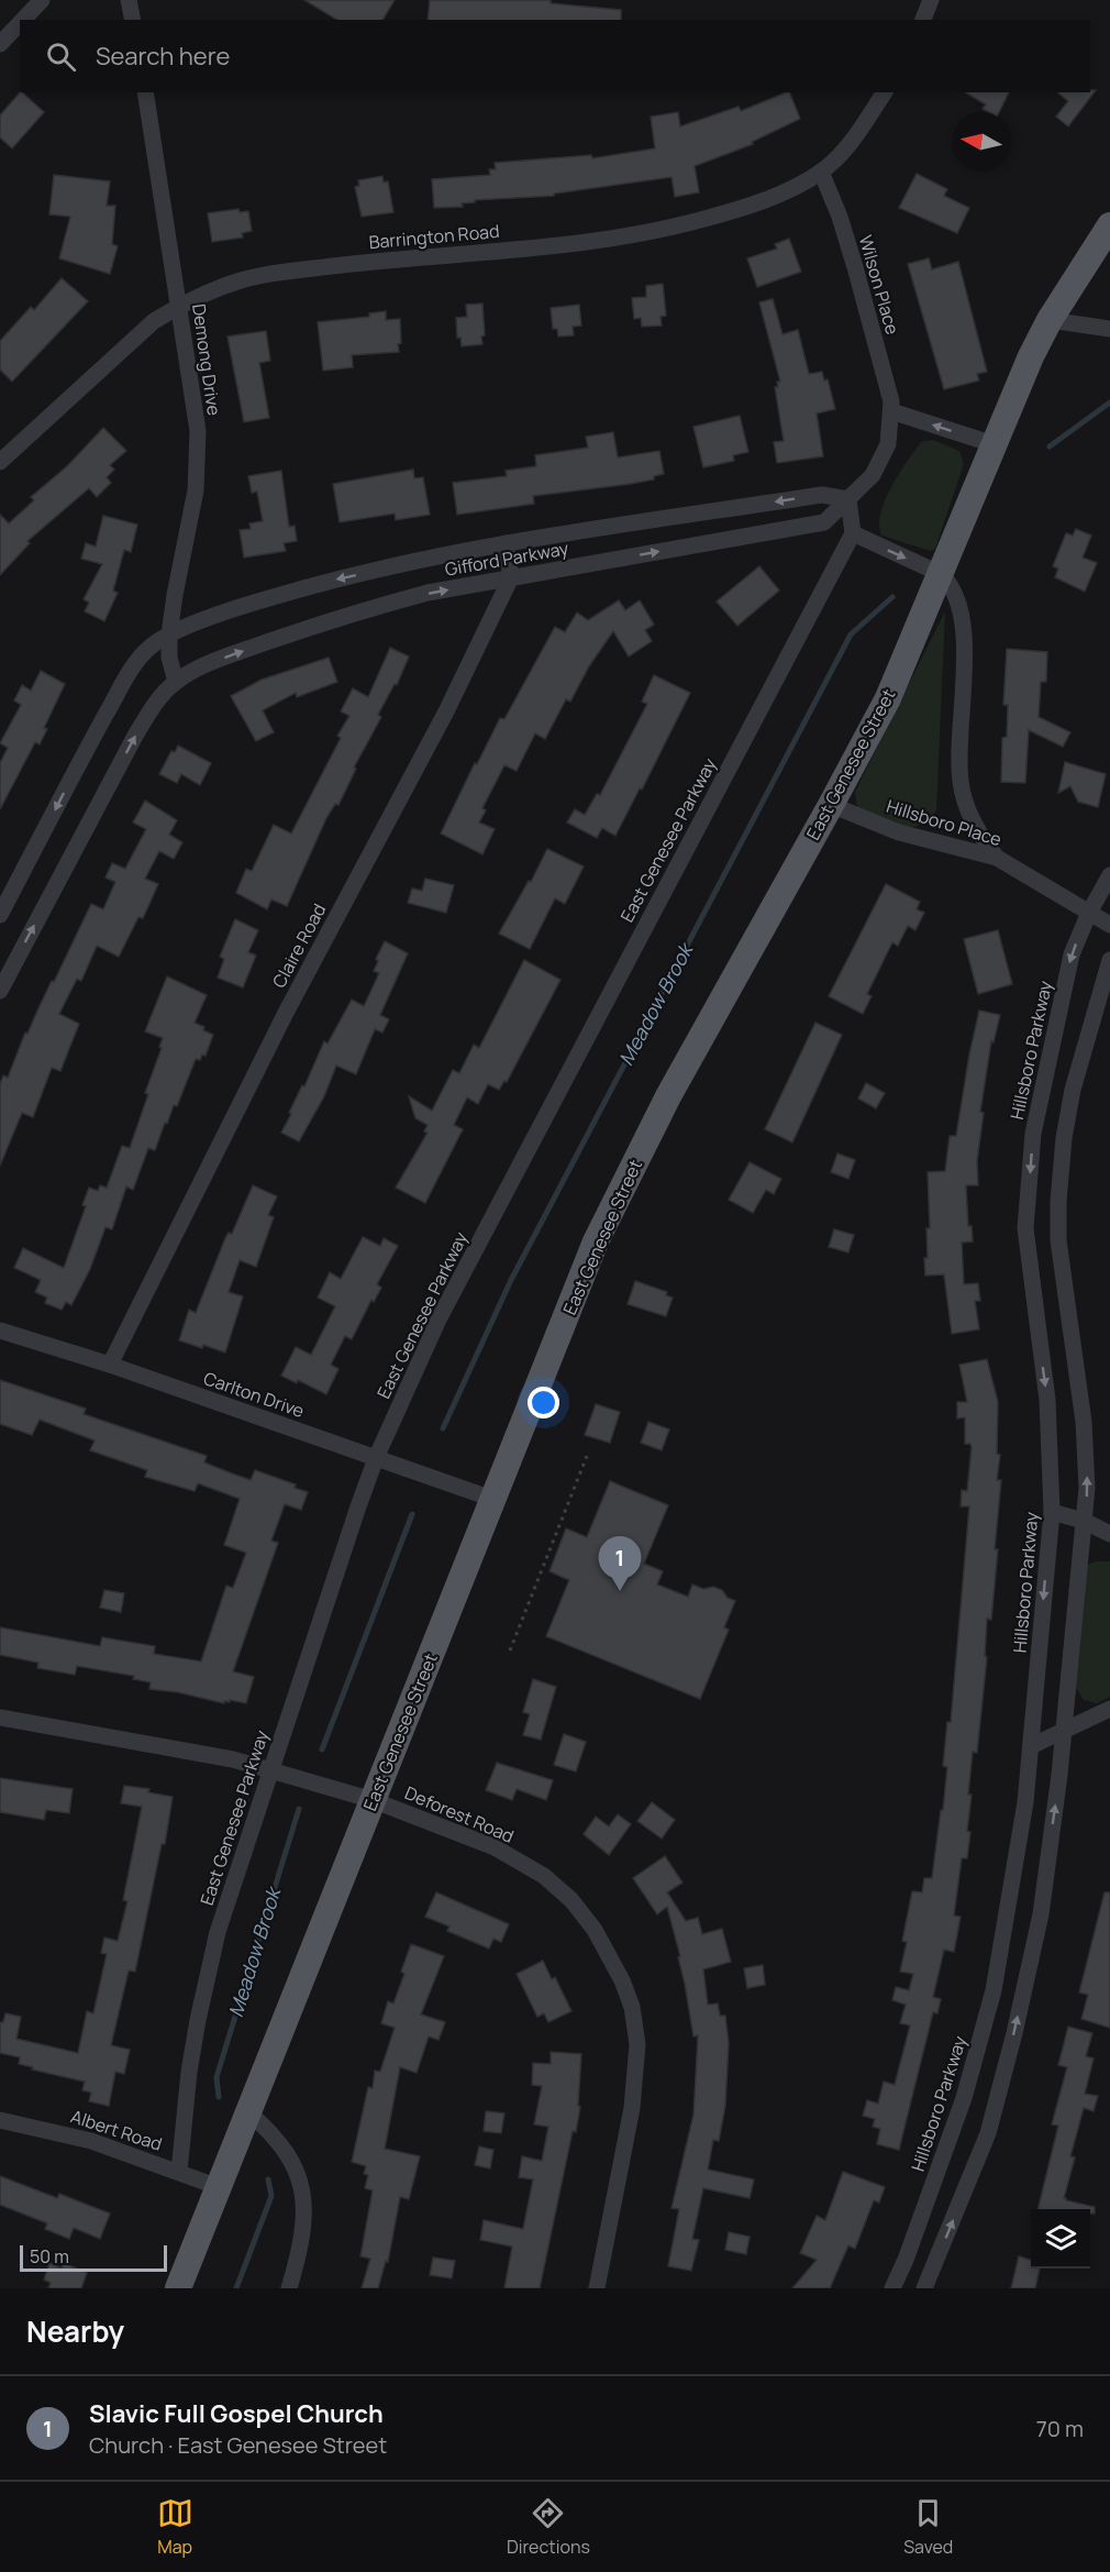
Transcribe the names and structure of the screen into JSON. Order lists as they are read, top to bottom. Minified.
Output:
{"streets":{"main road":["East Genesee Street"],"street":["Barrington Road","Wilson Place","Demong Drive","Gifford Parkway","Hillsboro Place","East Genesee Parkway","Claire Road","Hillsboro Parkway","Carlton Drive","Deforest Road","Albert Road"]},"crossings":[["Barrington Road","Wilson Place"],["Barrington Road","Demong Drive"],["Wilson Place","Gifford Parkway"],["Demong Drive","Gifford Parkway"],["Gifford Parkway","Claire Road"],["East Genesee Street","Hillsboro Place"],["East Genesee Street","Carlton Drive"],["East Genesee Street","Deforest Road"],["East Genesee Street","Albert Road"],["Hillsboro Place","Hillsboro Parkway"],["East Genesee Parkway","Carlton Drive"],["East Genesee Parkway","Deforest Road"],["East Genesee Parkway","Albert Road"],["Claire Road","Carlton Drive"]],"water":["Meadow Brook"],"scale_bar":"50 m","north":"left","page":{"search":"Search here","pins":"1","scale":"50 m","heading":"Nearby","list":[{"mark":"1","name":"Slavic Full Gospel Church","note":"Church · East Genesee Street","value":"70 m"}],"nav":["Map","Directions","Saved"]}}
